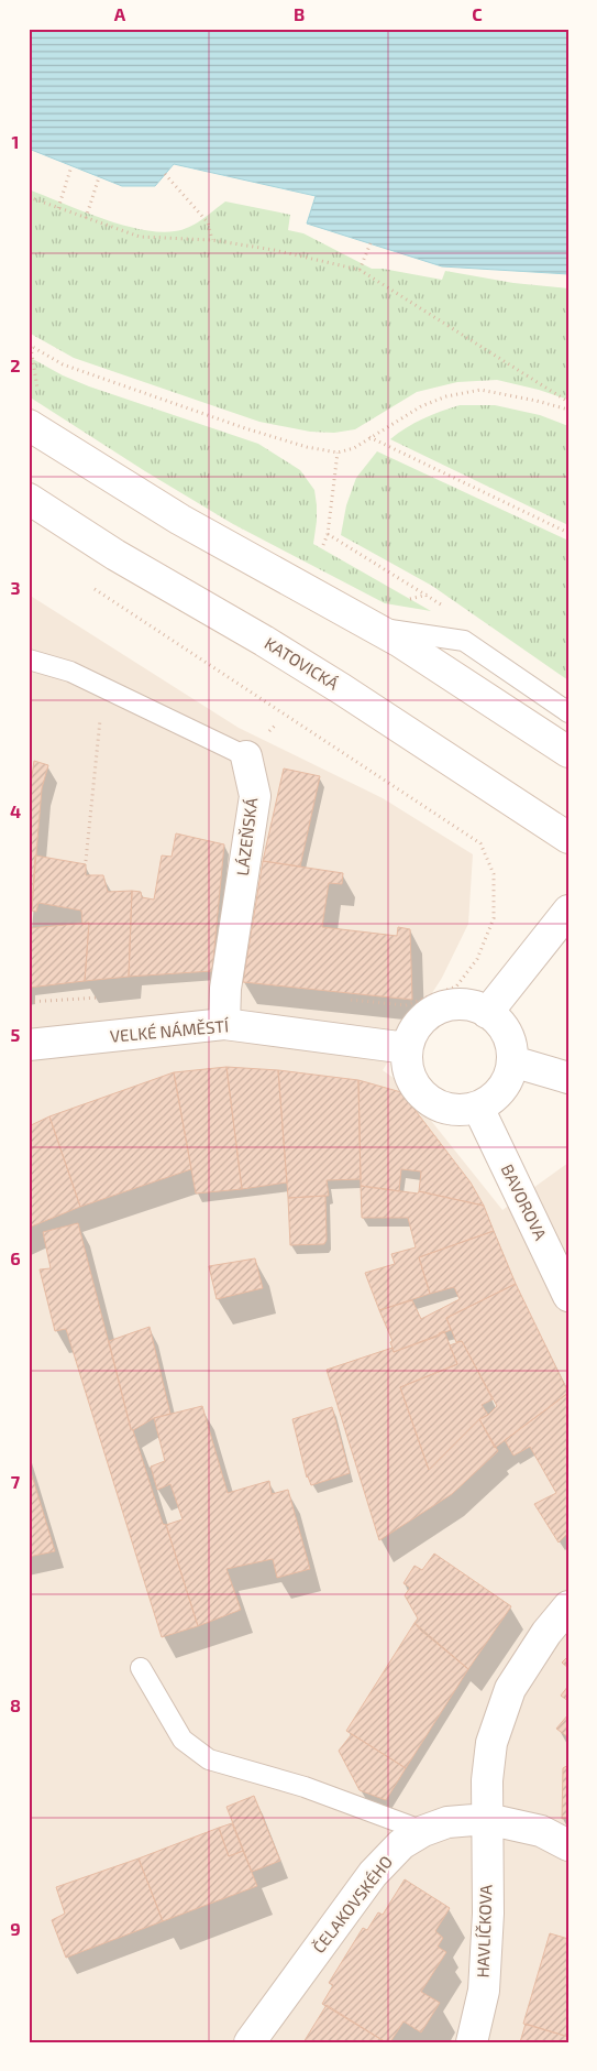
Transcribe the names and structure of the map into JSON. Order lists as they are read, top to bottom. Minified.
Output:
{"streets":{"street":["KATOVICKÁ","LÁZEŇSKÁ","VELKÉ NÁMĚSTÍ","BAVOROVA","ČELAKOVSKÉHO","HAVLÍČKOVA"]},"crossings":[["LÁZEŇSKÁ","VELKÉ NÁMĚSTÍ"],["VELKÉ NÁMĚSTÍ","BAVOROVA"],["ČELAKOVSKÉHO","HAVLÍČKOVA"]],"grid":{"columns":["A","B","C"],"rows":["1","2","3","4","5","6","7","8","9"]}}
